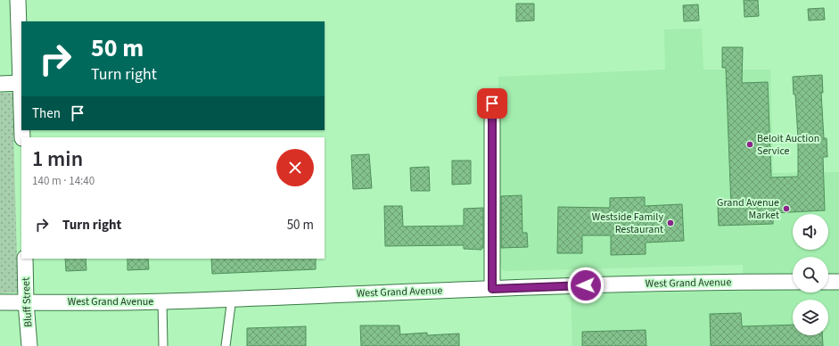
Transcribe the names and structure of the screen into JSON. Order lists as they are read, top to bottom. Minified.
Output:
{"streets":{"street":["West Grand Avenue","Bluff Street"]},"crossings":[["West Grand Avenue","Bluff Street"]],"places":["Beloit Auction Service","Grand Avenue Market","Westside Family Restaurant"],"page":{"turn":["50 m","Turn right"],"then":"Then","heading":["1 min","140 m · 14:40"],"list":[{"name":"Turn right","value":"50 m"}]}}
